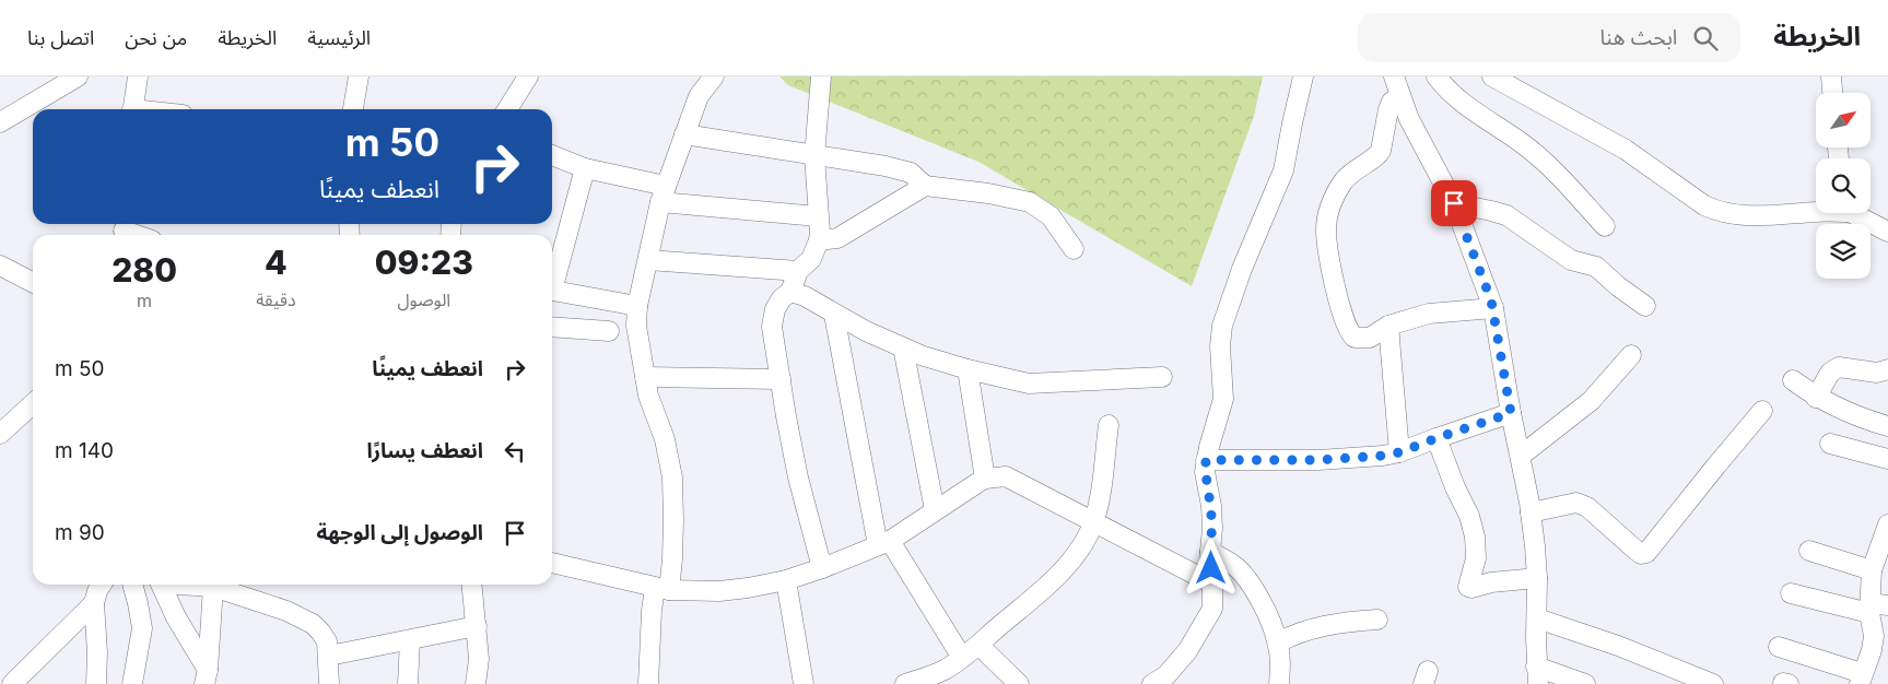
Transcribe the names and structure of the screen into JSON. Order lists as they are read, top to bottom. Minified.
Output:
{"north":"top right","page":{"header":"الخريطة","search":"ابحث هنا","nav":["الرئيسية","الخريطة","من نحن","اتصل بنا"],"turn":["50 m","انعطف يمينًا"],"eta":["09:23","الوصول","4","دقيقة","280","m"],"list":[{"name":"انعطف يمينًا","value":"50 m"},{"name":"انعطف يسارًا","value":"140 m"},{"name":"الوصول إلى الوجهة","value":"90 m"}]}}
